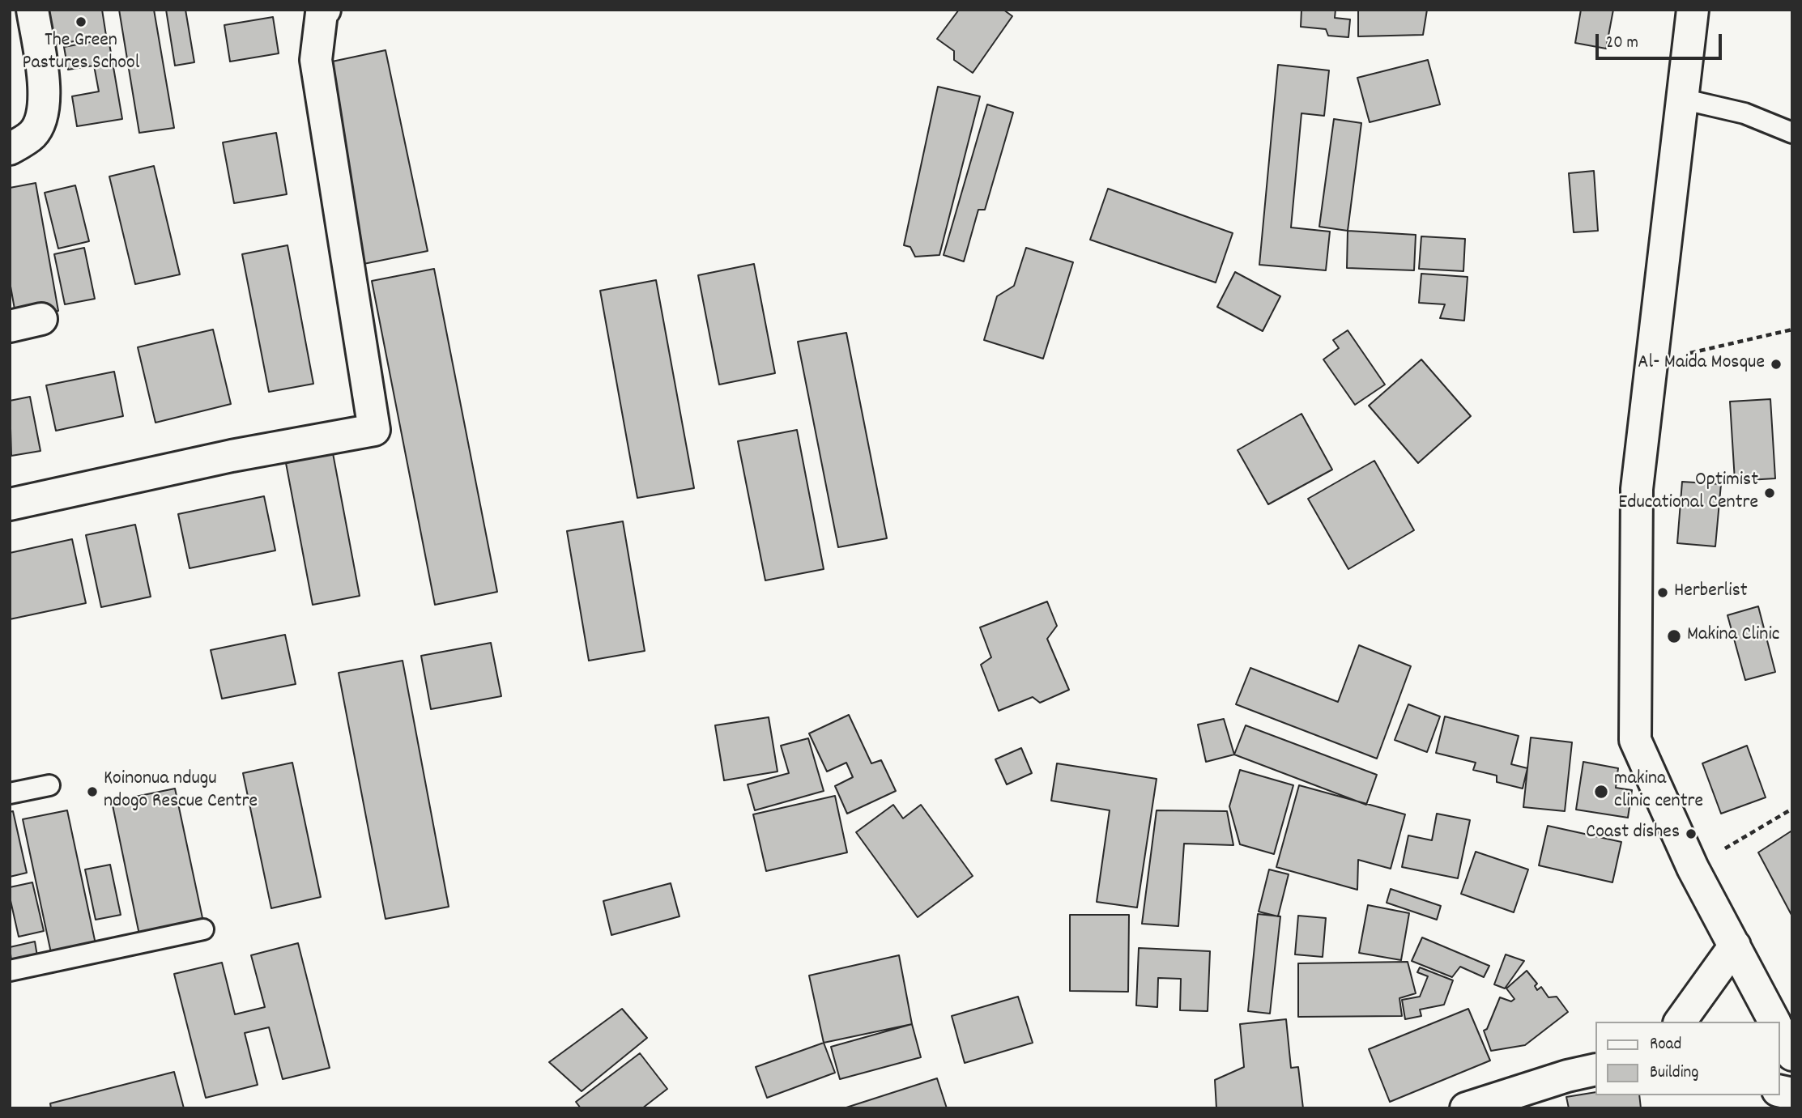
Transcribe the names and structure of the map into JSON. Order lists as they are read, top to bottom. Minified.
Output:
{"places":["The Green Pastures School","Al- Maida Mosque","Optimist Educational Centre","Herberlist","Makina Clinic","Koinonua ndugu ndogo Rescue Centre","makina clinic centre","Coast dishes"],"legend":["Road","Building"],"scale_bar":"20 m"}
